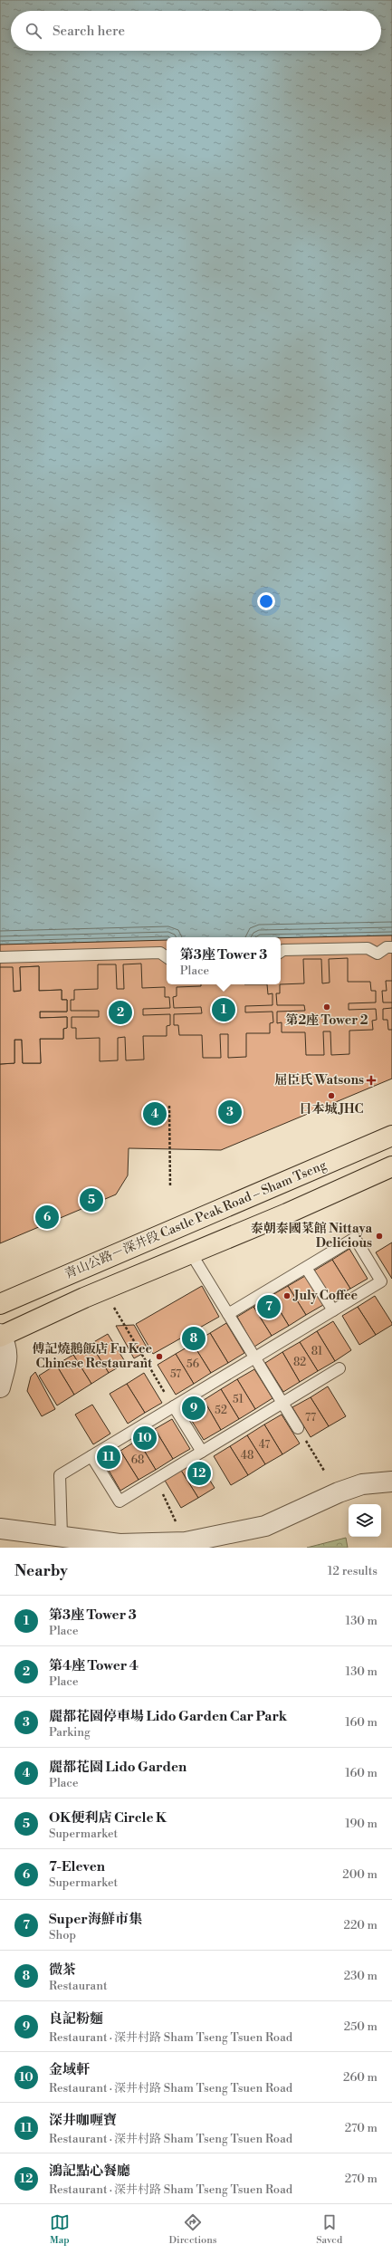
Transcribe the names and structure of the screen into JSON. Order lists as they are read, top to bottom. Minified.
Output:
{"streets":{"main road":["青山公路－深井段 Castle Peak Road – Sham Tseng"]},"places":{"other":["第2座 Tower 2","日本城 JHC","泰朝泰國菜館 Nittaya Delicious","July Coffee","傅記燒鵝飯店 Fu Kee Chinese Restaurant"],"health":["屈臣氏 Watsons"]},"house_numbers":["81","82","56","57","51","52","77","47","48","68"],"page":{"search":"Search here","popup":["第3座 Tower 3","Place"],"pins":["1","2","3","4","5","6","7","8","9","10","11","12"],"heading":["Nearby","12 results"],"list":[{"mark":"1","name":"第3座 Tower 3","note":"Place","value":"130 m"},{"mark":"2","name":"第4座 Tower 4","note":"Place","value":"130 m"},{"mark":"3","name":"麗都花園停車場 Lido Garden Car Park","note":"Parking","value":"160 m"},{"mark":"4","name":"麗都花園 Lido Garden","note":"Place","value":"160 m"},{"mark":"5","name":"OK便利店 Circle K","note":"Supermarket","value":"190 m"},{"mark":"6","name":"7-Eleven","note":"Supermarket","value":"200 m"},{"mark":"7","name":"Super海鮮市集","note":"Shop","value":"220 m"},{"mark":"8","name":"微茶","note":"Restaurant","value":"230 m"},{"mark":"9","name":"良記粉麵","note":"Restaurant · 深井村路 Sham Tseng Tsuen Road","value":"250 m"},{"mark":"10","name":"金域軒","note":"Restaurant · 深井村路 Sham Tseng Tsuen Road","value":"260 m"},{"mark":"11","name":"深井咖喱寶","note":"Restaurant · 深井村路 Sham Tseng Tsuen Road","value":"270 m"},{"mark":"12","name":"鴻記點心餐廳","note":"Restaurant · 深井村路 Sham Tseng Tsuen Road","value":"270 m"}],"nav":["Map","Directions","Saved"]}}
